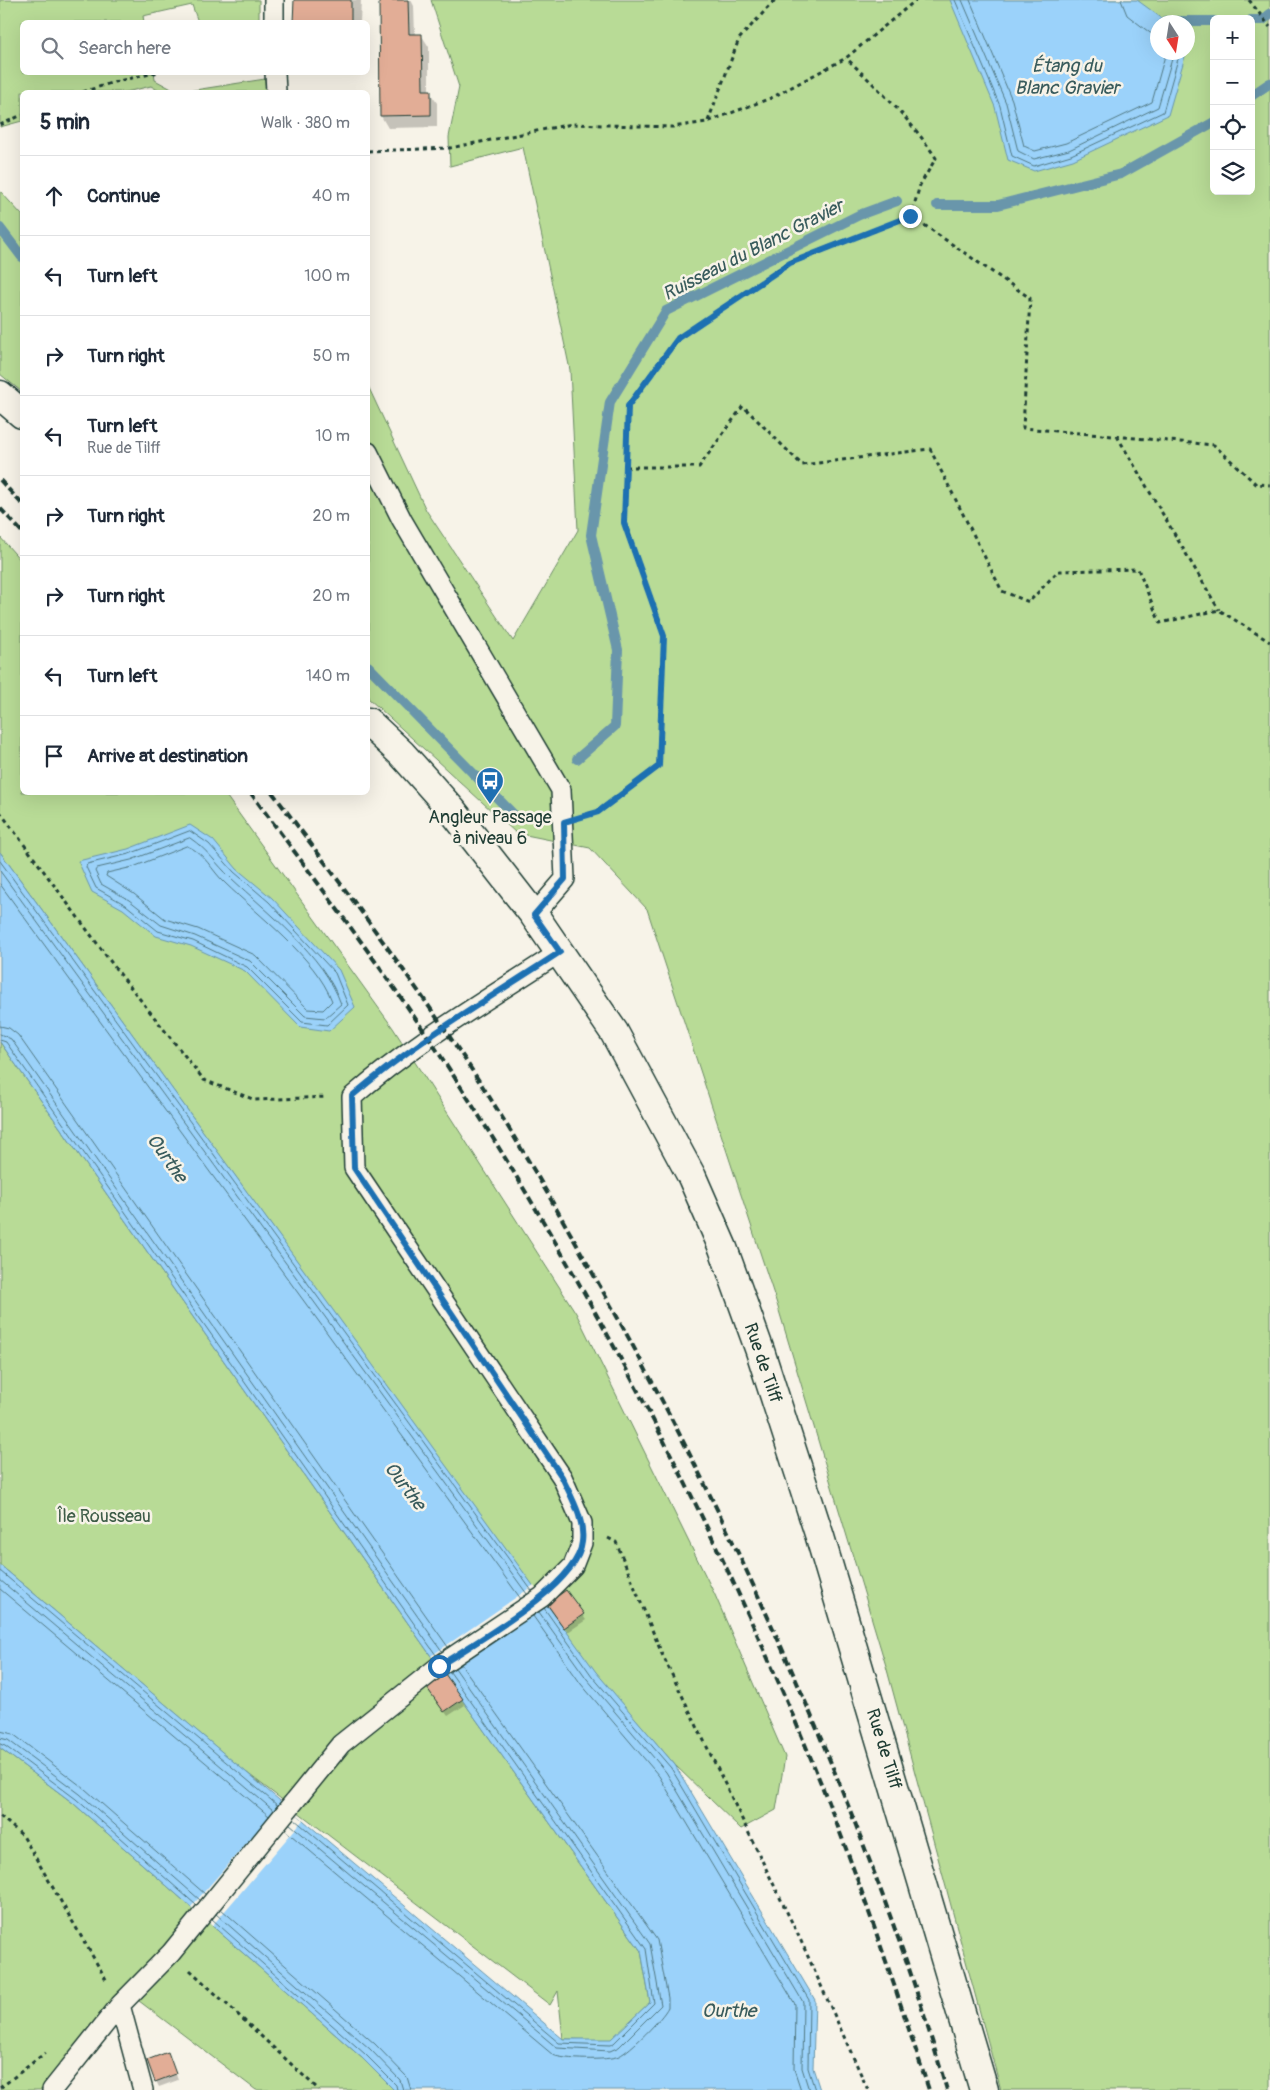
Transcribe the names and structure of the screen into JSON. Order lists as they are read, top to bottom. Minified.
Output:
{"streets":{"main road":["Rue de Tilff"]},"water":["Étang du Blanc Gravier","Ruisseau du Blanc Gravier","Ourthe"],"parks":["Île Rousseau"],"places":{"bus stop":["Angleur Passage à niveau 6"]},"north":"bottom","page":{"map_buttons":["+","−"],"search":"Search here","heading":["5 min","Walk · 380 m"],"list":[["Continue","40 m"],["Turn left","100 m"],["Turn right","50 m"],["Turn left","Rue de Tilff","10 m"],["Turn right","20 m"],["Turn right","20 m"],["Turn left","140 m"],"Arrive at destination"]}}
